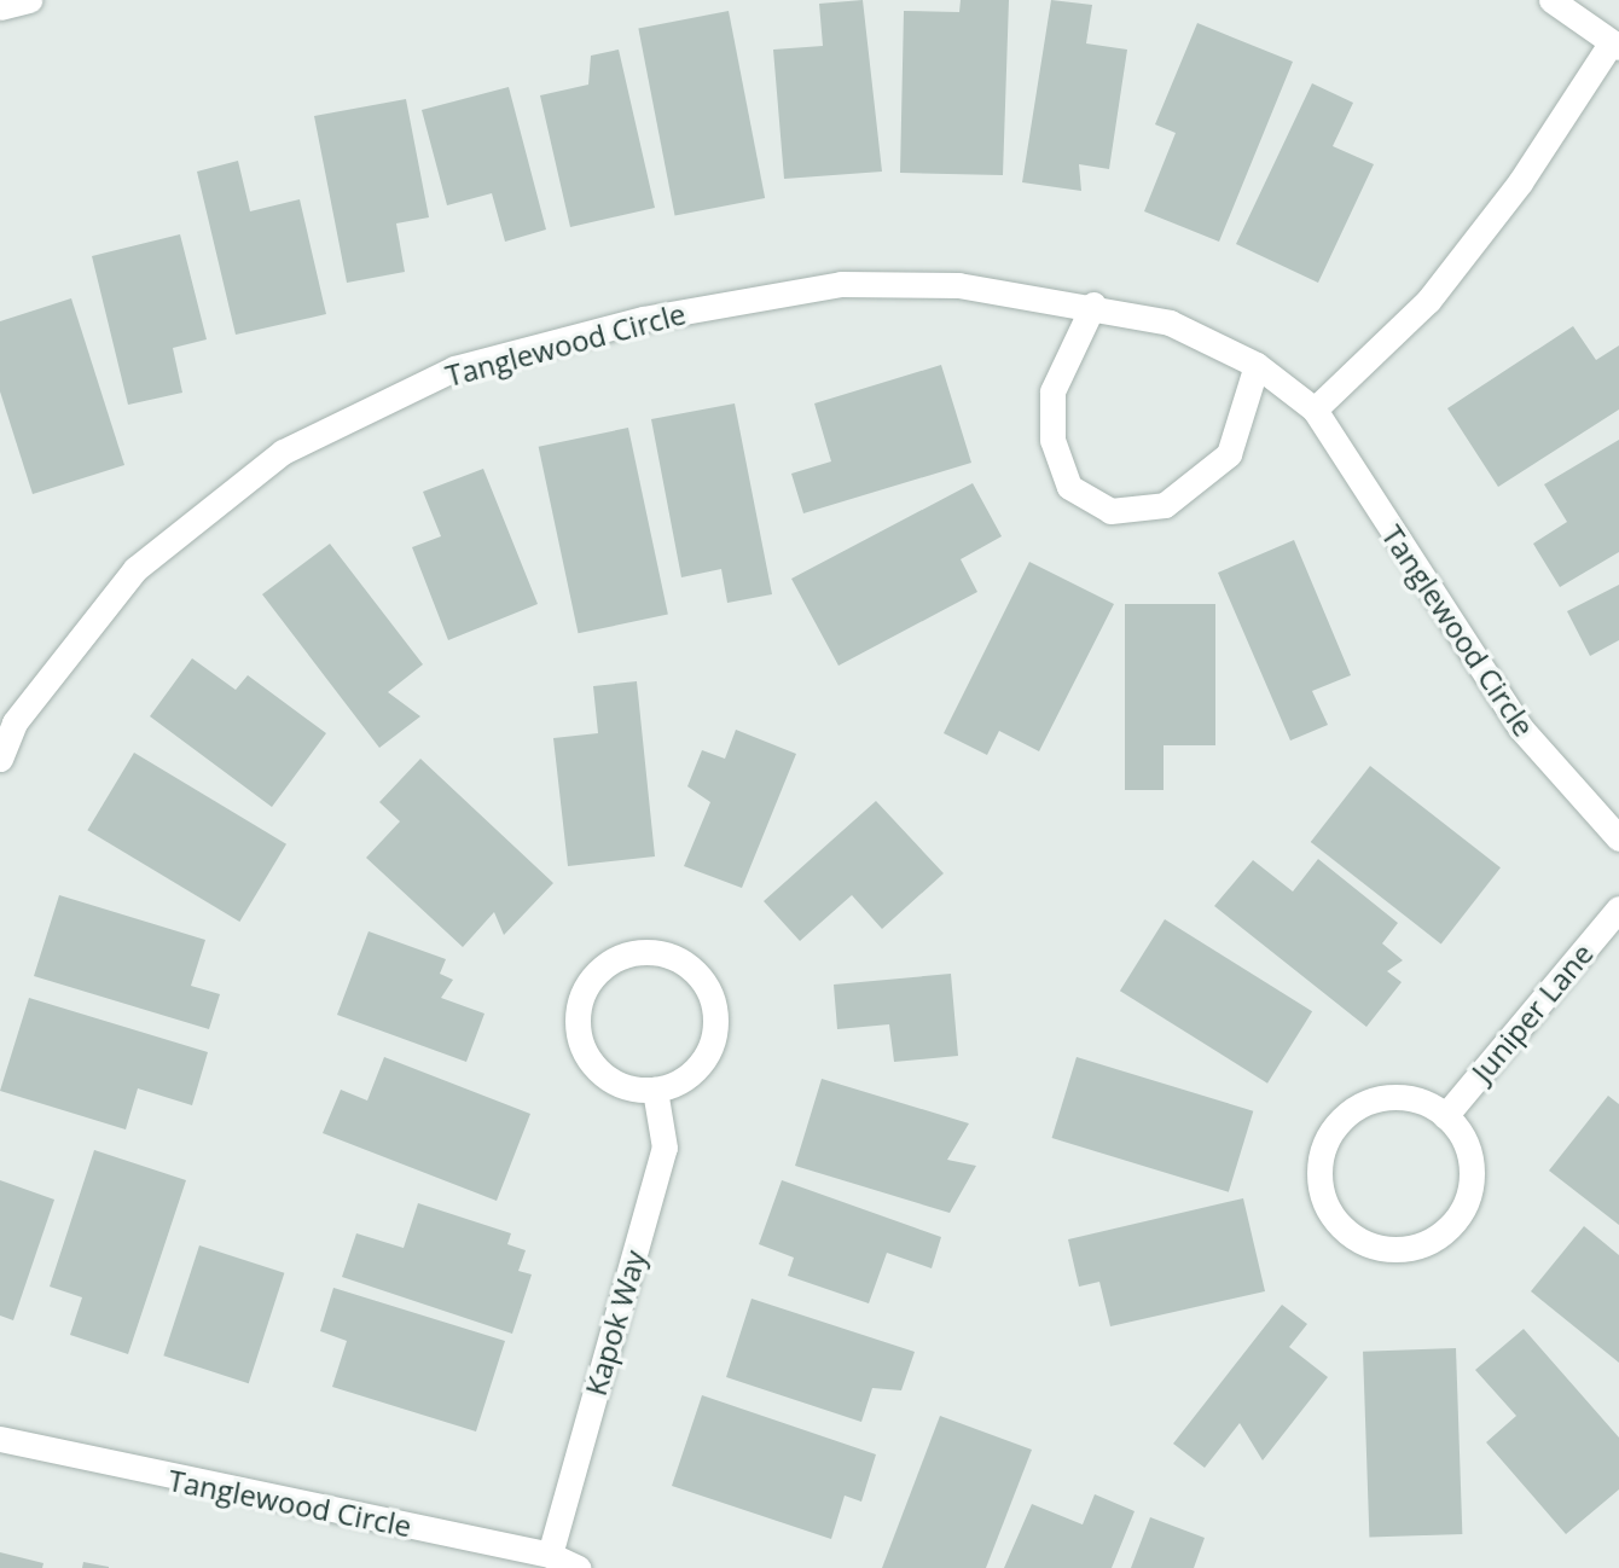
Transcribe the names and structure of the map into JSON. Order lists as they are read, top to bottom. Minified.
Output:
{"streets":{"street":["Tanglewood Circle","Juniper Lane","Kapok Way"]},"crossings":[["Tanglewood Circle","Kapok Way"]]}
